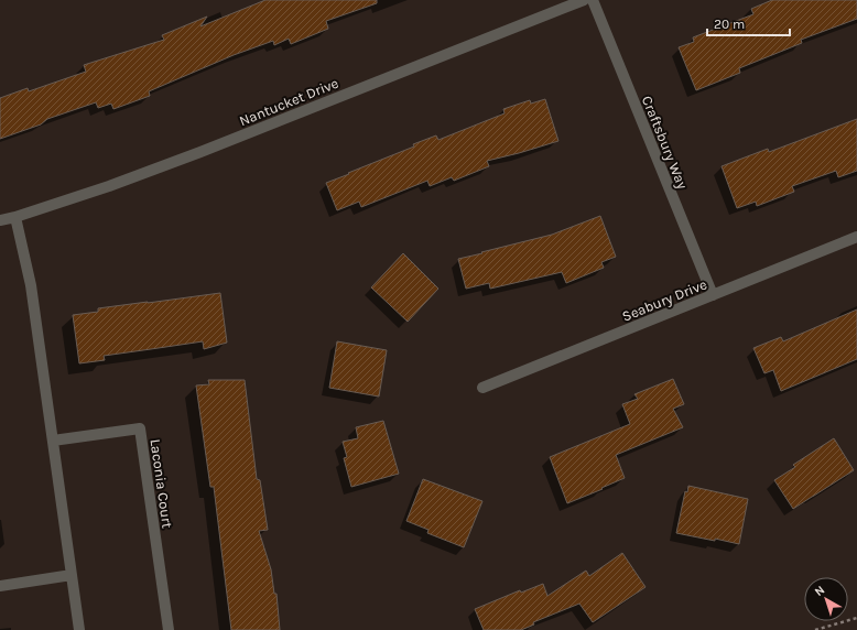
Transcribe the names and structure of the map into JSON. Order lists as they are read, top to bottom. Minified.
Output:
{"streets":{"street":["Nantucket Drive","Craftsbury Way","Seabury Drive","Laconia Court"]},"crossings":[["Craftsbury Way","Seabury Drive"]],"scale_bar":"20 m","north":"top left"}
